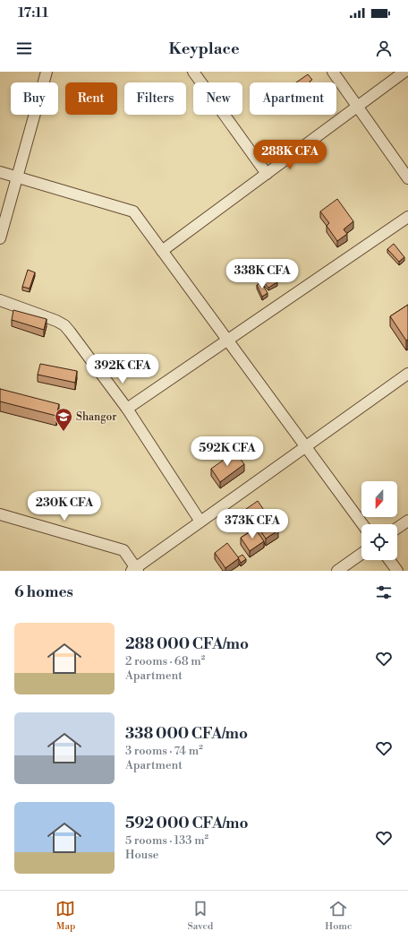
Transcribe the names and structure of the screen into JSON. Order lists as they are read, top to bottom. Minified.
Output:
{"places":{"school or university":["Shangor"]},"north":"bottom","page":{"status":"17:11","header":"Keyplace","chip":["Buy","Rent","Filters","New","Apartment"],"price":["288K CFA","338K CFA","392K CFA","592K CFA","230K CFA","373K CFA"],"heading":"6 homes","list":[{"name":"288 000 CFA/mo","note":"2 rooms · 68 m² · Apartment"},{"name":"338 000 CFA/mo","note":"3 rooms · 74 m² · Apartment"},{"name":"592 000 CFA/mo","note":"5 rooms · 133 m² · House"}],"tabs":["Map","Saved","Home"]}}
